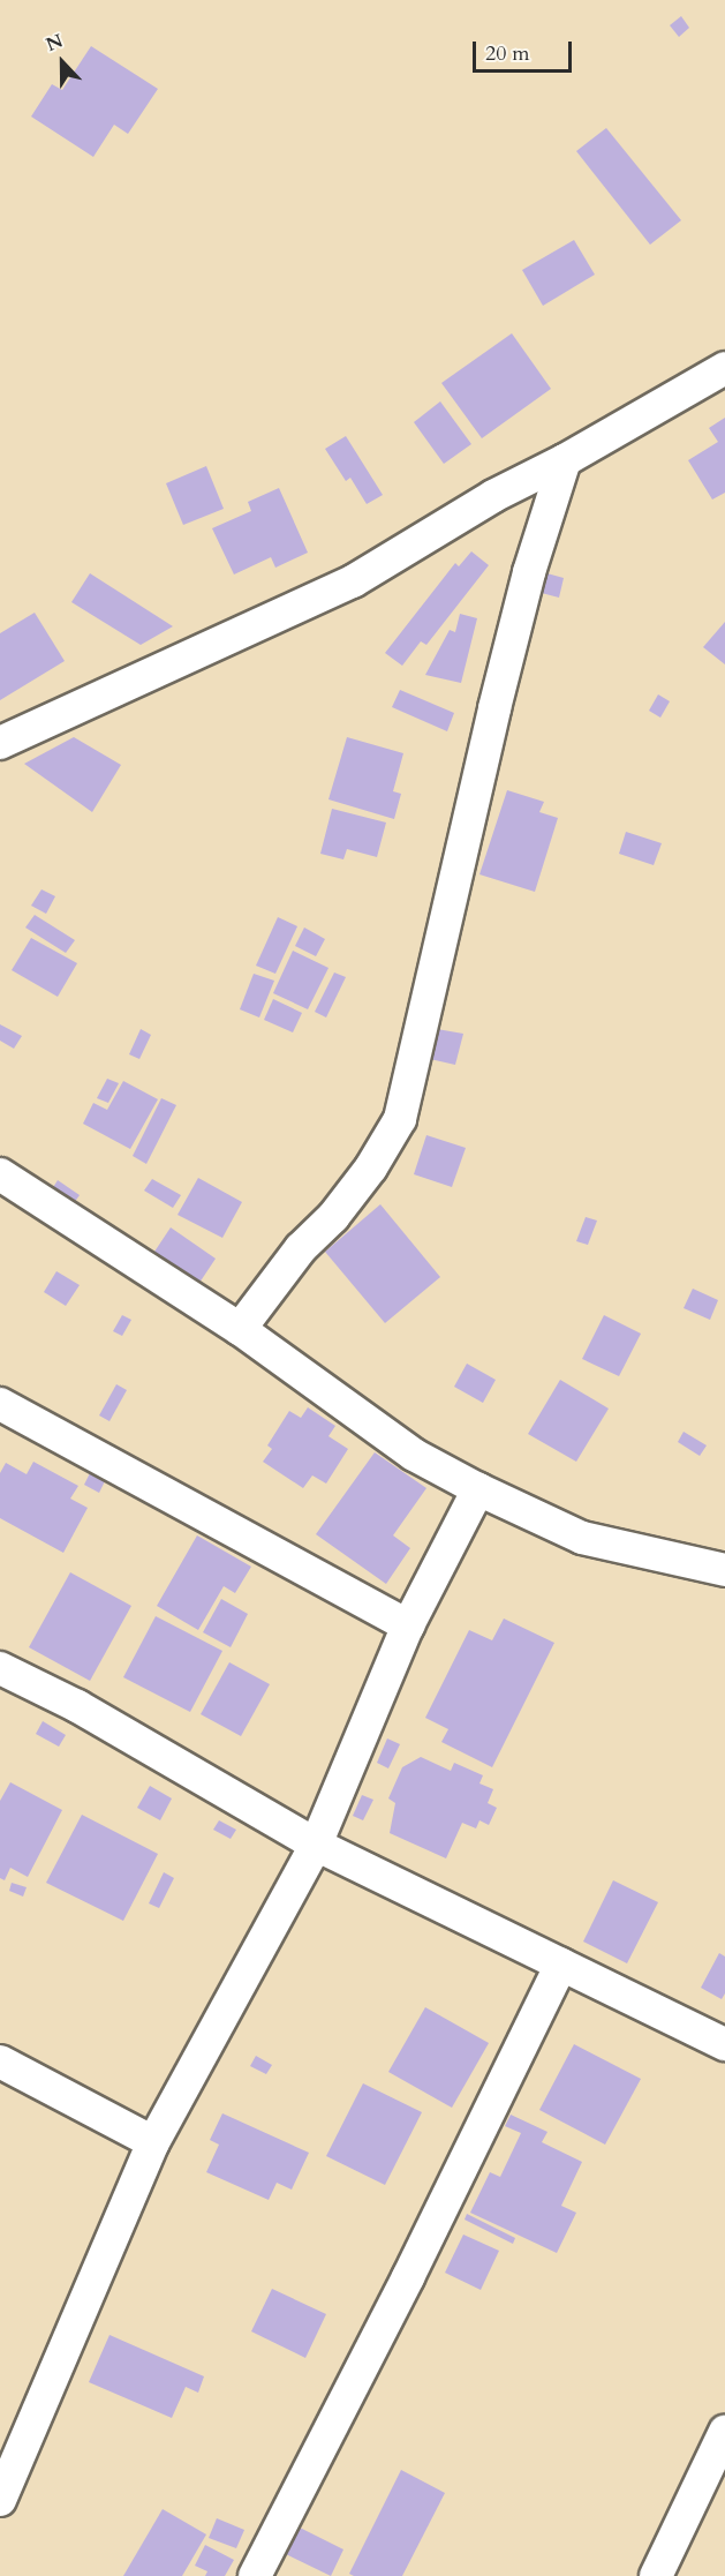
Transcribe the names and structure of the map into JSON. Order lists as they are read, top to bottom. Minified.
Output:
{"scale_bar":"20 m","north":"top"}
